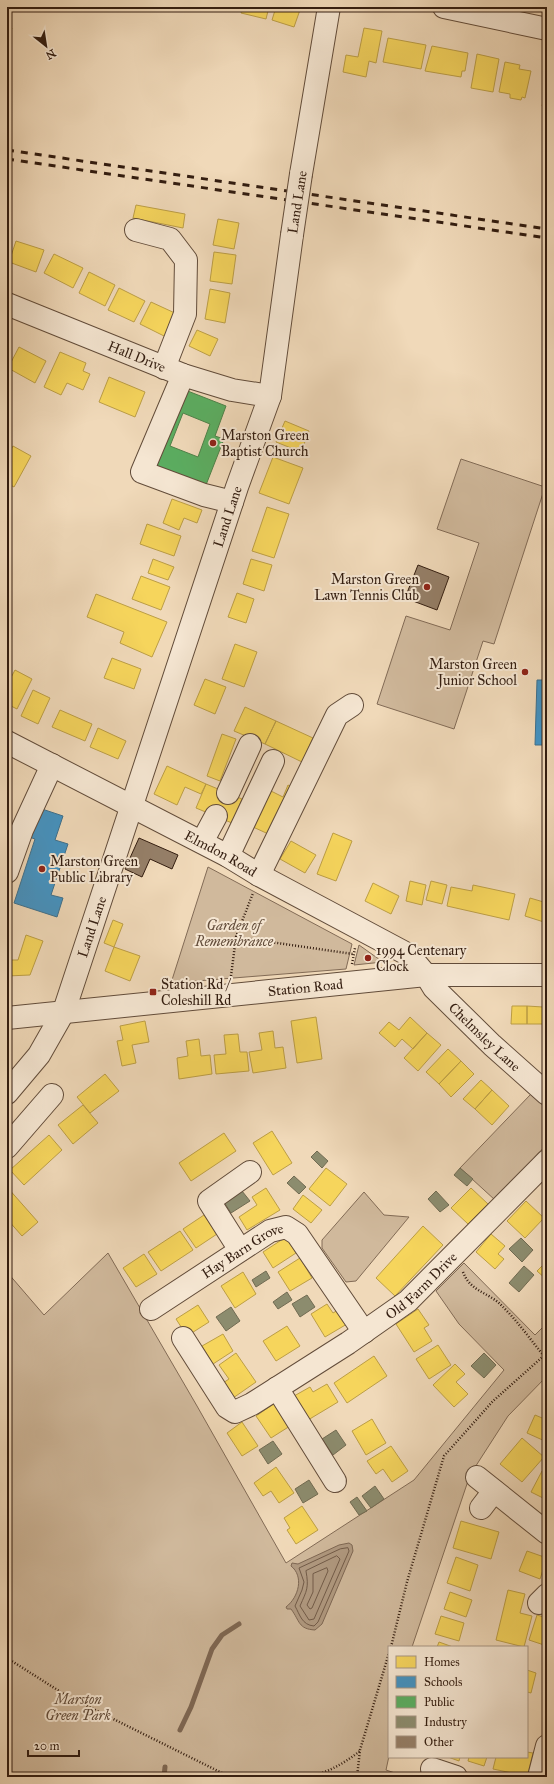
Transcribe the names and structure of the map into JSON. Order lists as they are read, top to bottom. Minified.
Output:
{"streets":{"street":["Land Lane","Hall Drive","Elmdon Road","Station Road","Chelmsley Lane","Hay Barn Grove","Old Farm Drive"]},"crossings":[["Land Lane","Hall Drive"],["Land Lane","Elmdon Road"],["Land Lane","Station Road"],["Elmdon Road","Station Road"],["Elmdon Road","Chelmsley Lane"],["Station Road","Chelmsley Lane"],["Hay Barn Grove","Old Farm Drive"]],"parks":["Garden of Remembrance","Marston Green Park"],"places":{"other":["Marston Green Baptist Church","Marston Green Lawn Tennis Club","Marston Green Junior School","Marston Green Public Library","1994 Centenary Clock"],"transit":["Station Rd / Coleshill Rd"]},"legend":["Homes","Schools","Public","Industry","Other"],"scale_bar":"20 m","north":"bottom right"}
